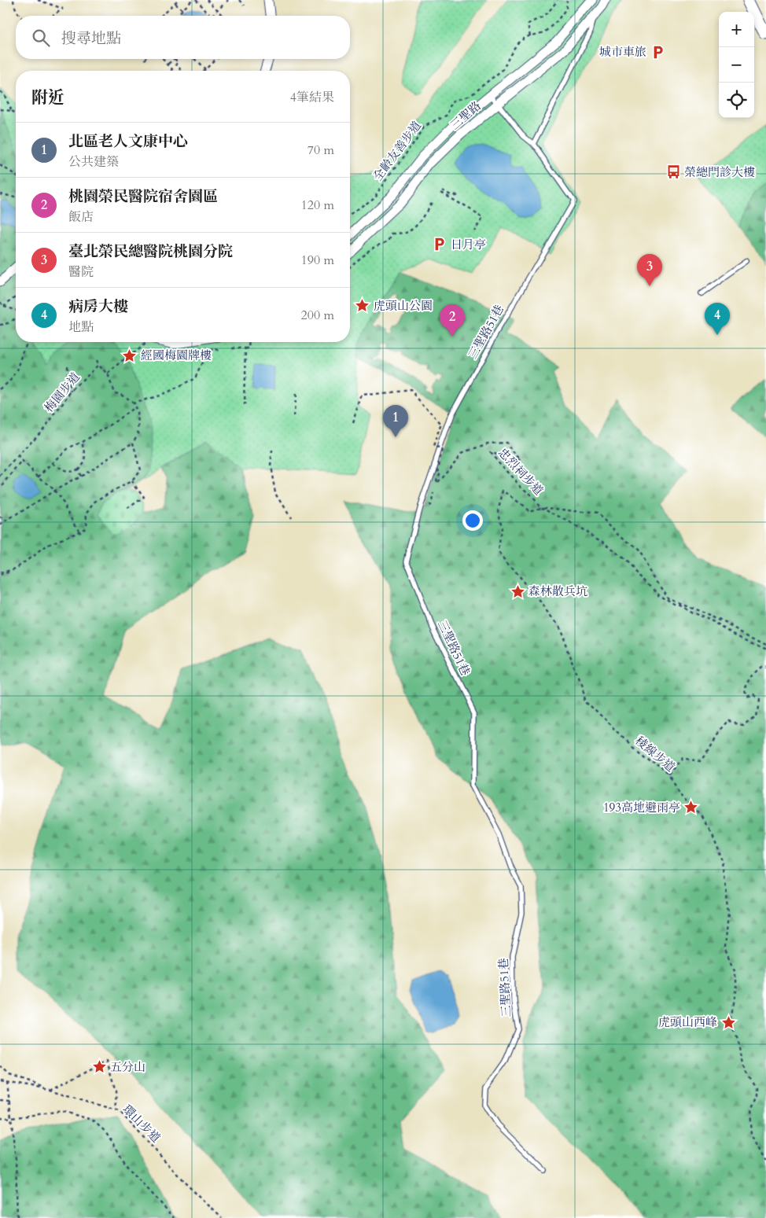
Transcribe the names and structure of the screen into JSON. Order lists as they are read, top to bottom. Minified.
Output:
{"streets":{"street":["三聖路"],"lane":["三聖路51巷"],"path":["全齡友善步道","梅園步道","忠烈祠步道","稜線步道","環山步道"]},"crossings":[["三聖路","三聖路51巷"],["忠烈祠步道","稜線步道"]],"places":{"parking":["城市車旅","日月亭"],"bus stop":["榮總門診大樓"],"place":["虎頭山公園","經國梅園牌樓","森林散兵坑","193高地避雨亭","虎頭山西峰","五分山"]},"page":{"map_buttons":["+","−"],"search":"搜尋地點","heading":["附近","4筆結果"],"list":[{"mark":"1","name":"北區老人文康中心","note":"公共建築","value":"70 m"},{"mark":"2","name":"桃園榮民醫院宿舍園區","note":"飯店","value":"120 m"},{"mark":"3","name":"臺北榮民總醫院桃園分院","note":"醫院","value":"190 m"},{"mark":"4","name":"病房大樓","note":"地點","value":"200 m"}],"pins":["3","4","2","1"]}}
